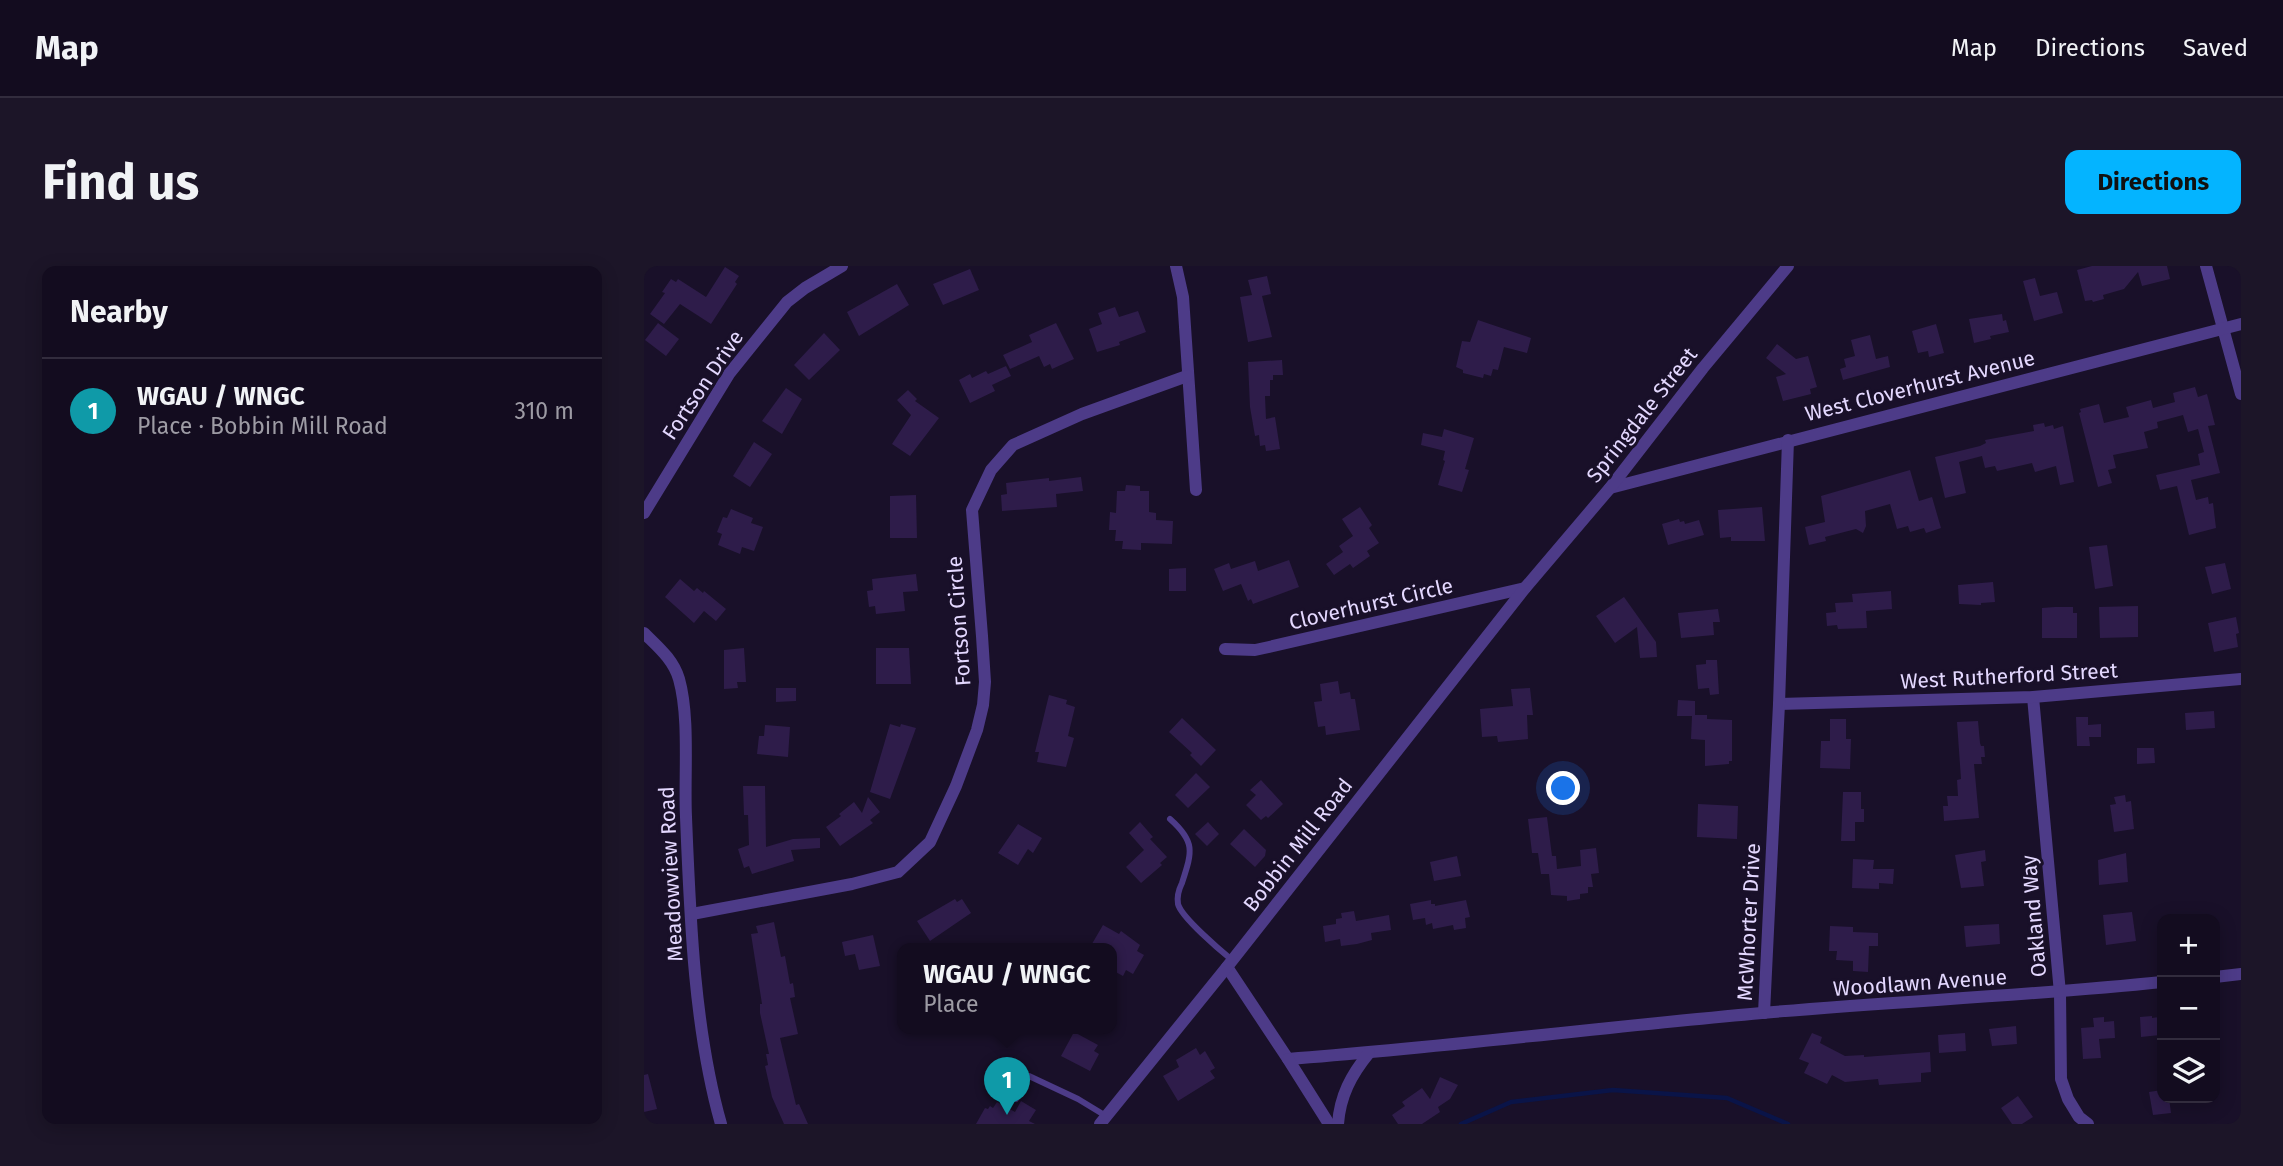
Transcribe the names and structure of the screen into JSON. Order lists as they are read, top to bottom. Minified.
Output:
{"streets":{"street":["Fortson Drive","West Cloverhurst Avenue","Springdale Street","Cloverhurst Circle","Fortson Circle","West Rutherford Street","Bobbin Mill Road","Meadowview Road","Oakland Way","McWhorter Drive","Woodlawn Avenue"]},"crossings":[["West Cloverhurst Avenue","Springdale Street"],["West Cloverhurst Avenue","McWhorter Drive"],["Springdale Street","Cloverhurst Circle"],["Springdale Street","Bobbin Mill Road"],["Cloverhurst Circle","Bobbin Mill Road"],["Fortson Circle","Meadowview Road"],["West Rutherford Street","Oakland Way"],["West Rutherford Street","McWhorter Drive"],["Oakland Way","Woodlawn Avenue"],["McWhorter Drive","Woodlawn Avenue"]],"page":{"header":"Map","nav":["Map","Directions","Saved"],"buttons":"Directions","title":"Find us","heading":"Nearby","list":[{"mark":"1","name":"WGAU / WNGC","note":"Place · Bobbin Mill Road","value":"310 m"}],"map_buttons":["+","−"],"popup":["WGAU / WNGC","Place"],"pins":"1"}}
